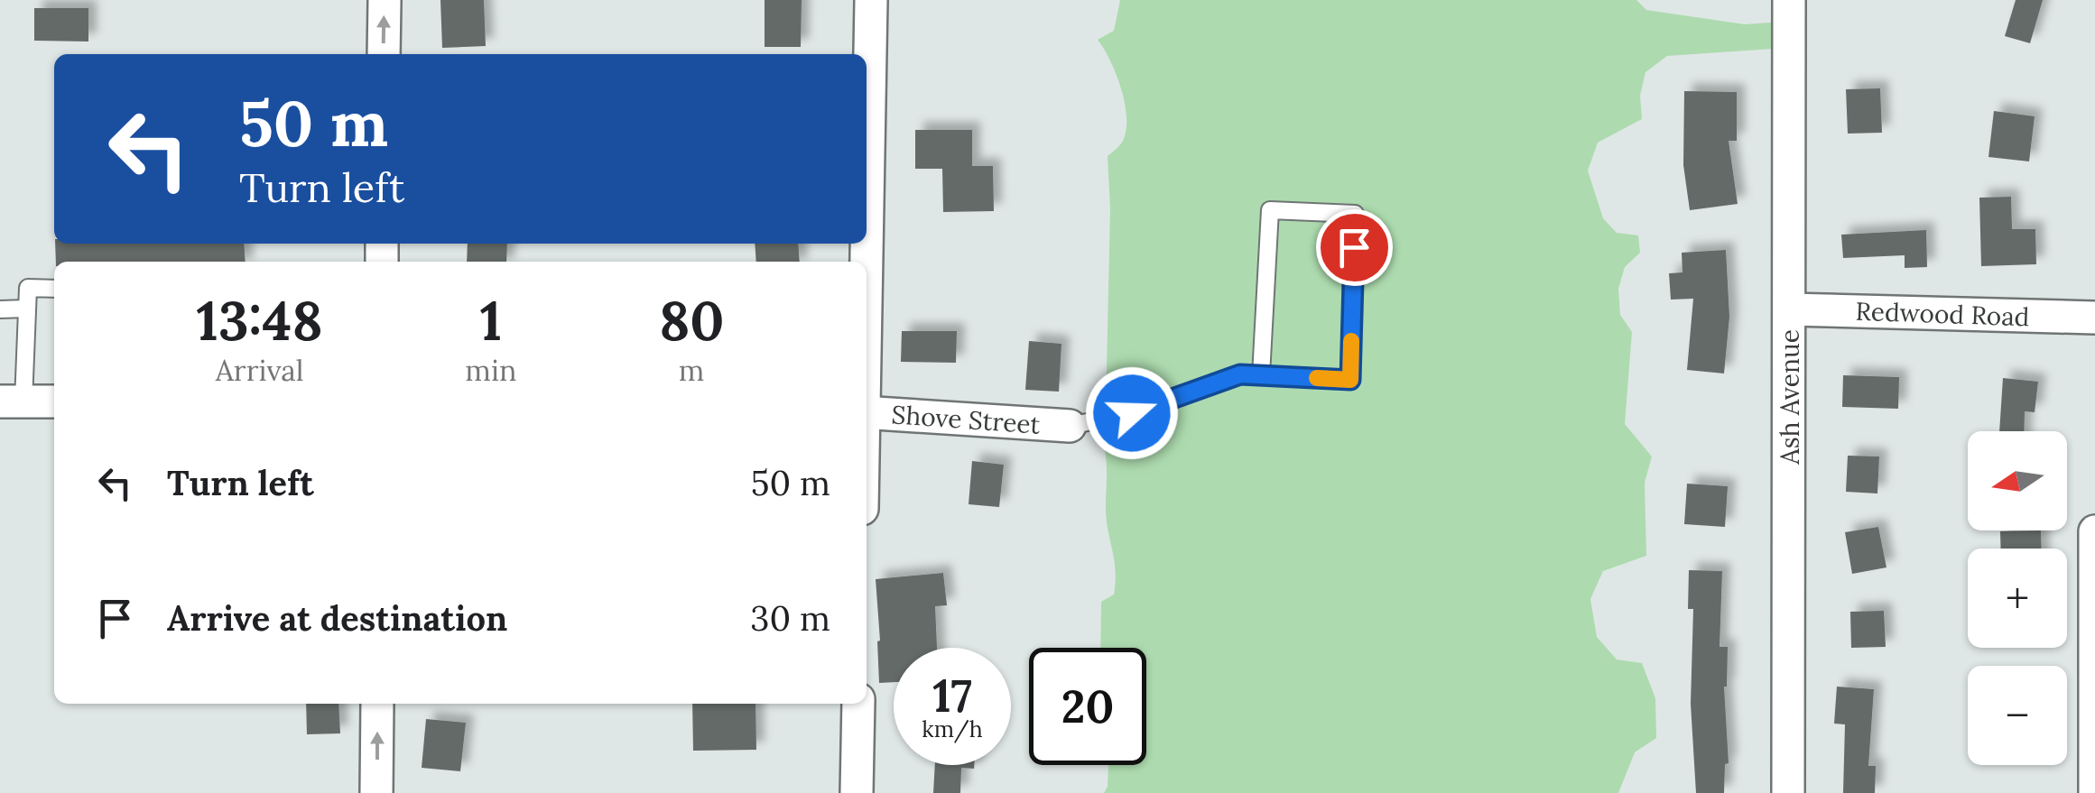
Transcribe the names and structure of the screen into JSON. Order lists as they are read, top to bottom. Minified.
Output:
{"streets":{"street":["Redwood Road","Ash Avenue","Shove Street"]},"crossings":[["Redwood Road","Ash Avenue"]],"north":"left","page":{"turn":["50 m","Turn left"],"eta":["13:48","Arrival","1","min","80","m"],"list":[{"name":"Turn left","value":"50 m"},{"name":"Arrive at destination","value":"30 m"}],"map_buttons":["+","−"],"speed":"17 km/h","limit":"20"}}
